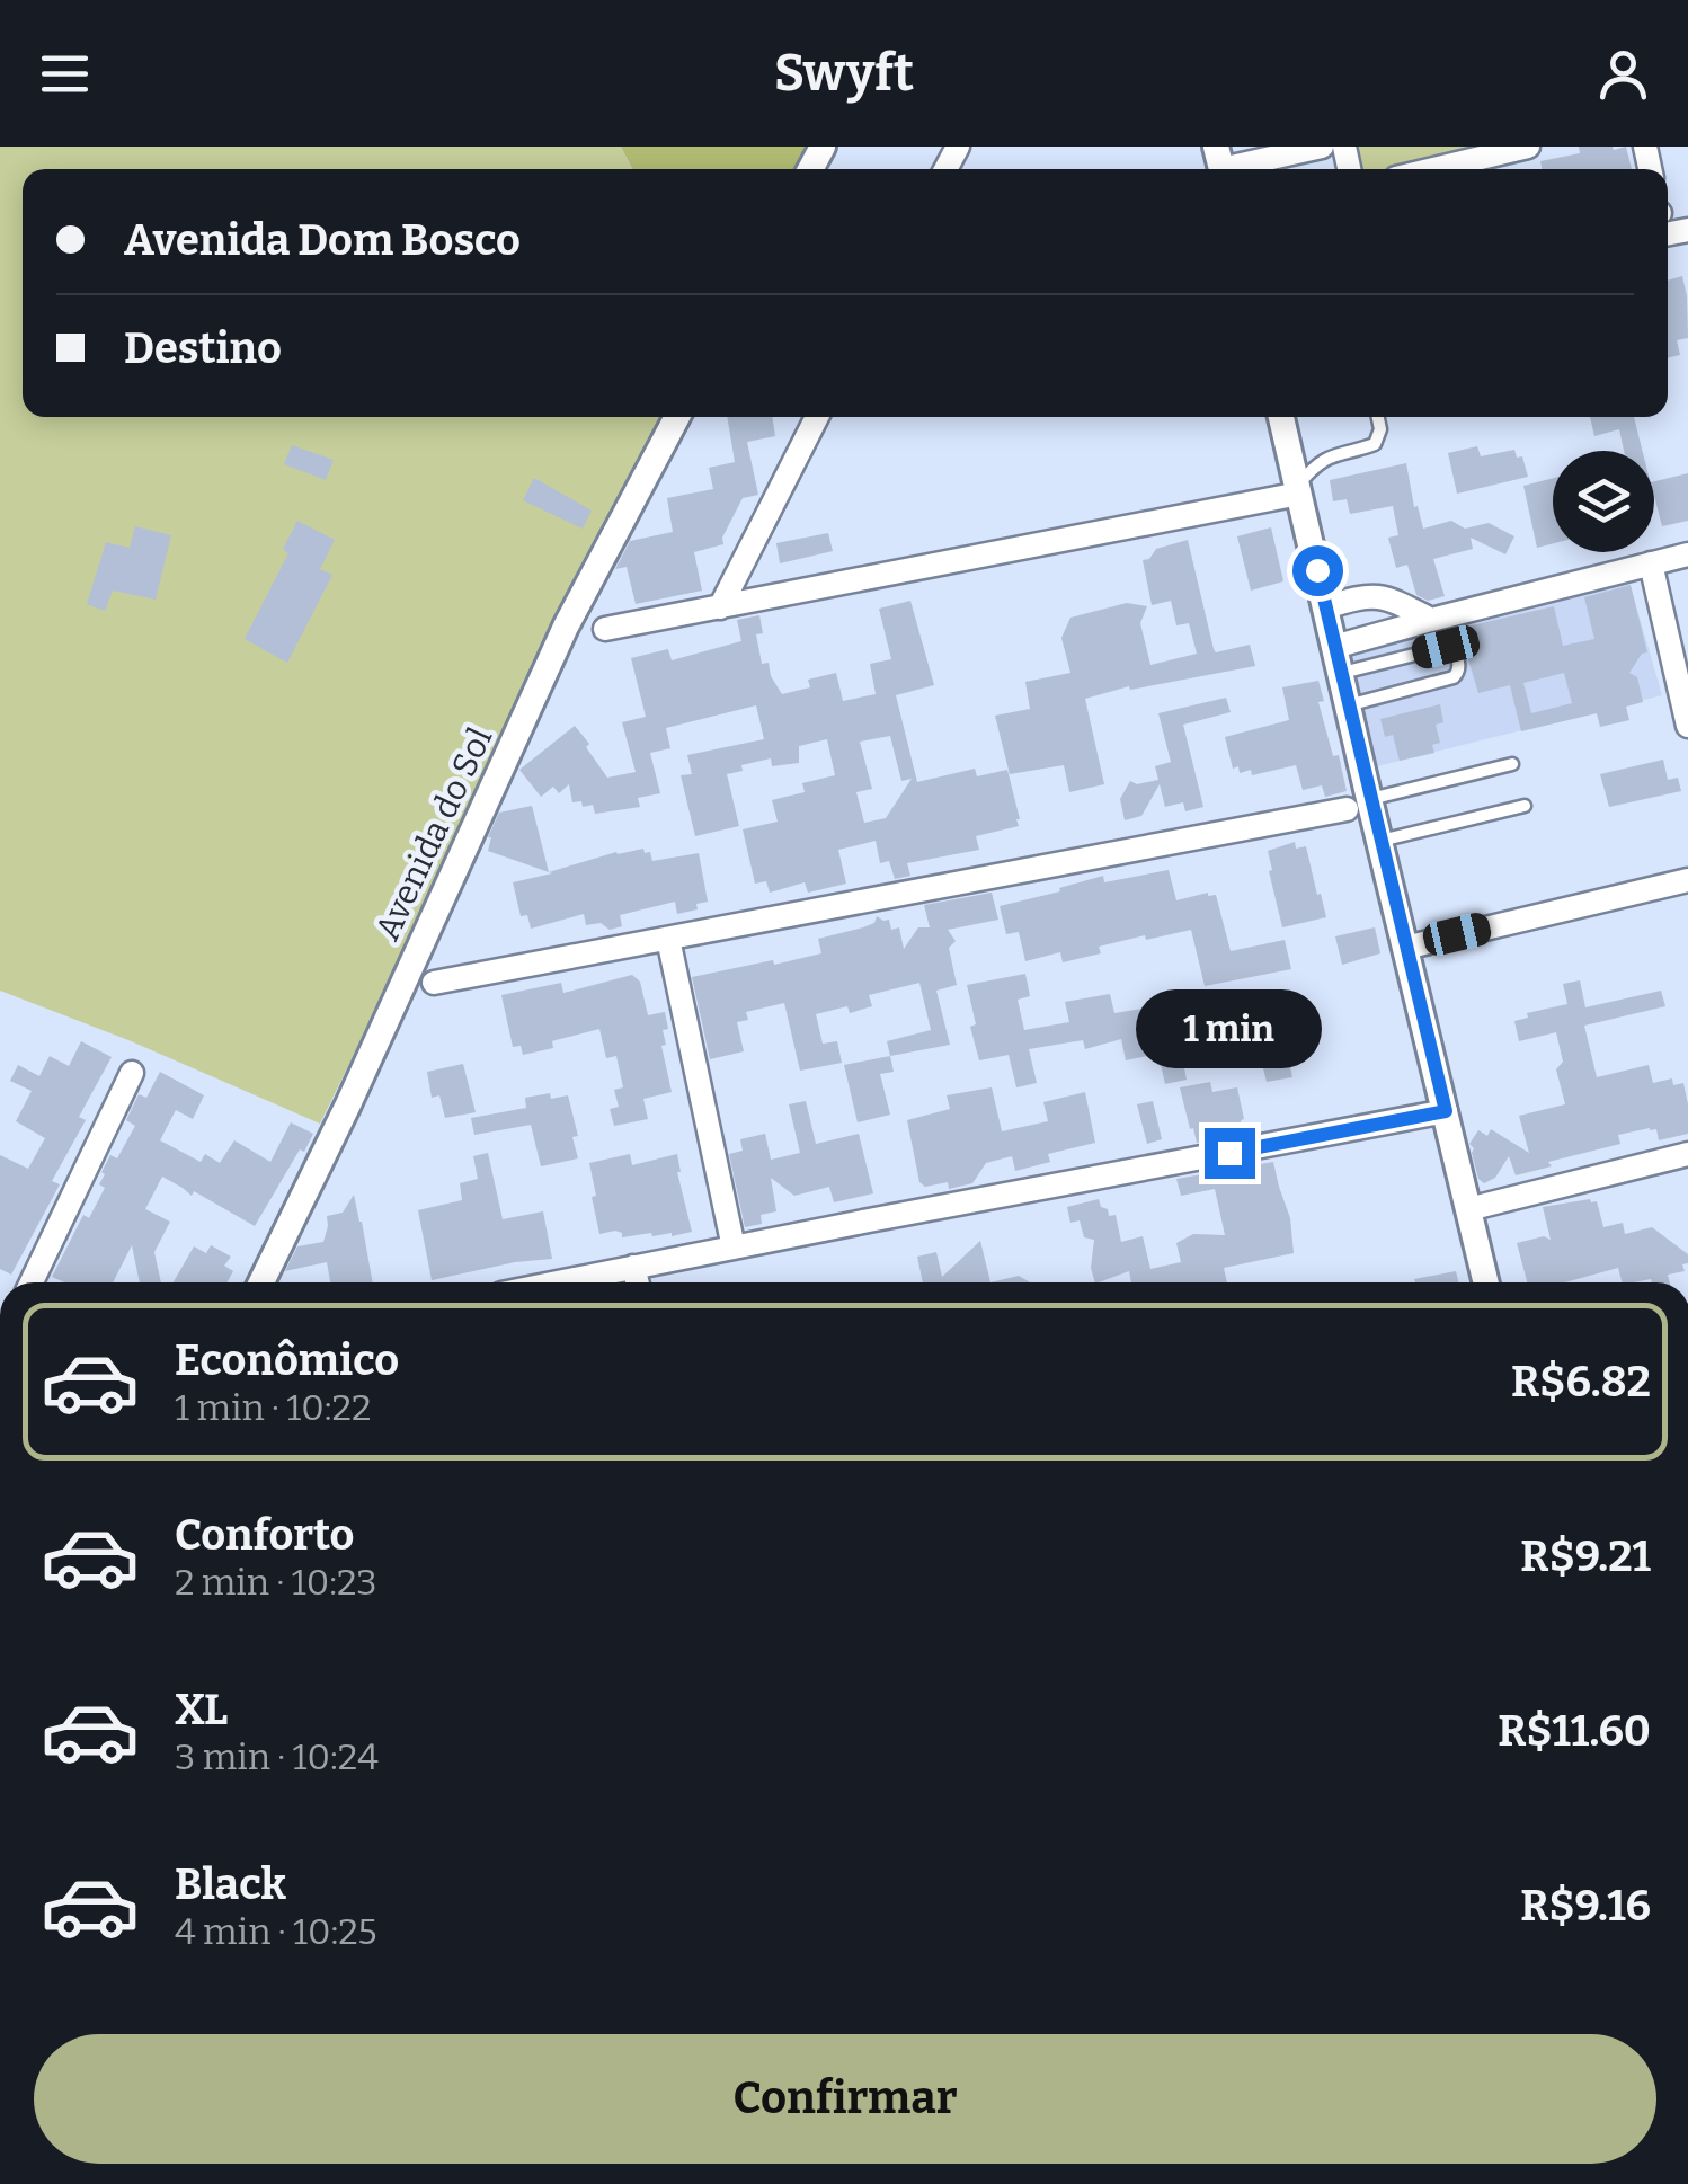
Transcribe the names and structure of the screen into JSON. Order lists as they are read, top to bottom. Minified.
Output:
{"streets":{"street":["Avenida do Sol"]},"page":{"header":"Swyft","banner":["Avenida Dom Bosco","Destino"],"bubble":"1 min","list":[{"name":"Econômico","note":"1 min · 10:22","value":"R$6.82"},{"name":"Conforto","note":"2 min · 10:23","value":"R$9.21"},{"name":"XL","note":"3 min · 10:24","value":"R$11.60"},{"name":"Black","note":"4 min · 10:25","value":"R$9.16"}],"buttons":"Confirmar"}}
